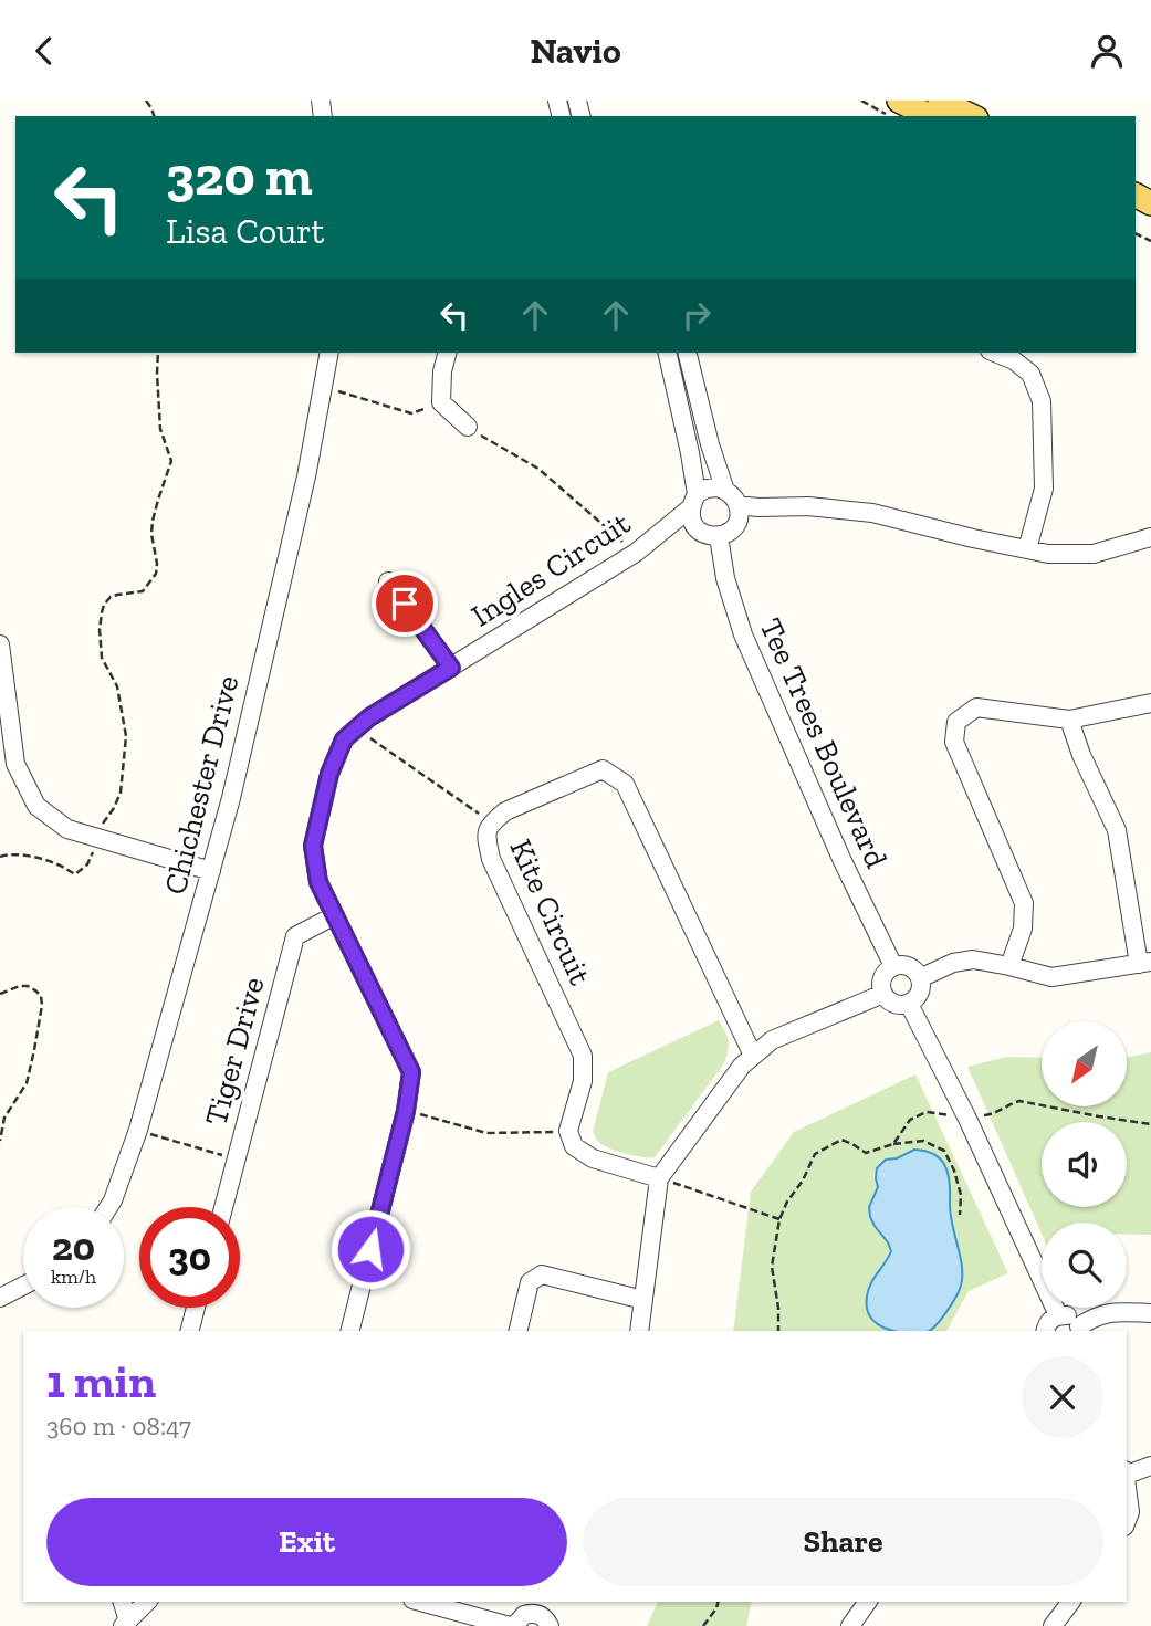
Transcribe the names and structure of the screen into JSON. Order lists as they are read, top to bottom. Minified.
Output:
{"streets":{"street":["Ingles Circuit","Tee Trees Boulevard","Chichester Drive","Kite Circuit","Tiger Drive"]},"crossings":[["Ingles Circuit","Tee Trees Boulevard"],["Ingles Circuit","Tiger Drive"]],"north":"bottom left","page":{"header":"Navio","turn":["320 m","Lisa Court"],"speed":"20 km/h","limit":"30","heading":["1 min","360 m · 08:47"],"buttons":["Exit","Share"]}}
